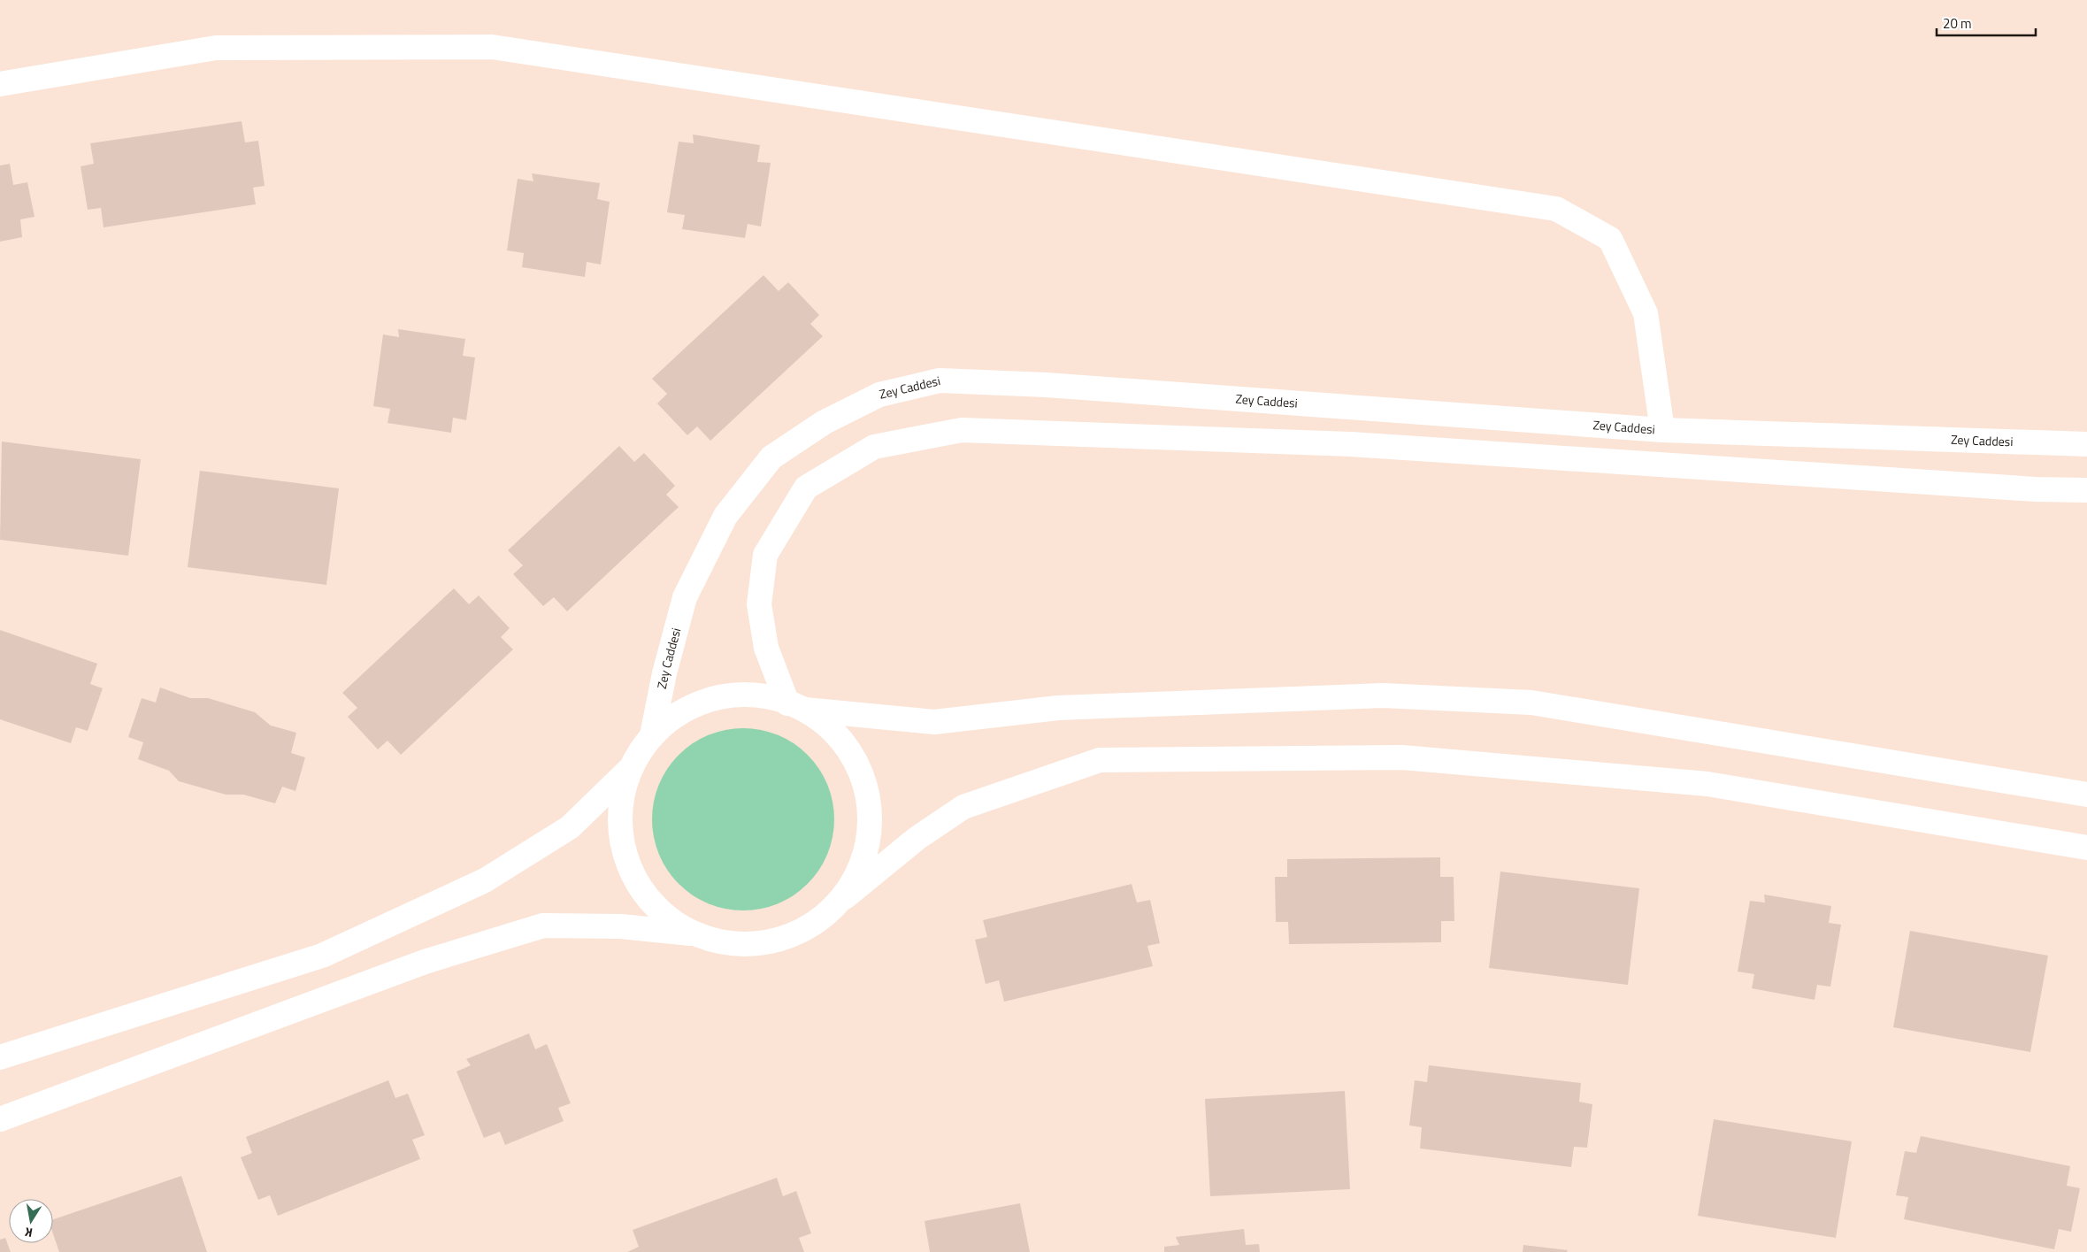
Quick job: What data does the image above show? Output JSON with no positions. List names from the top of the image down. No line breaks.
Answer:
{"streets":{"street":["Zey Caddesi"]},"scale_bar":"20 m","north":"bottom"}
